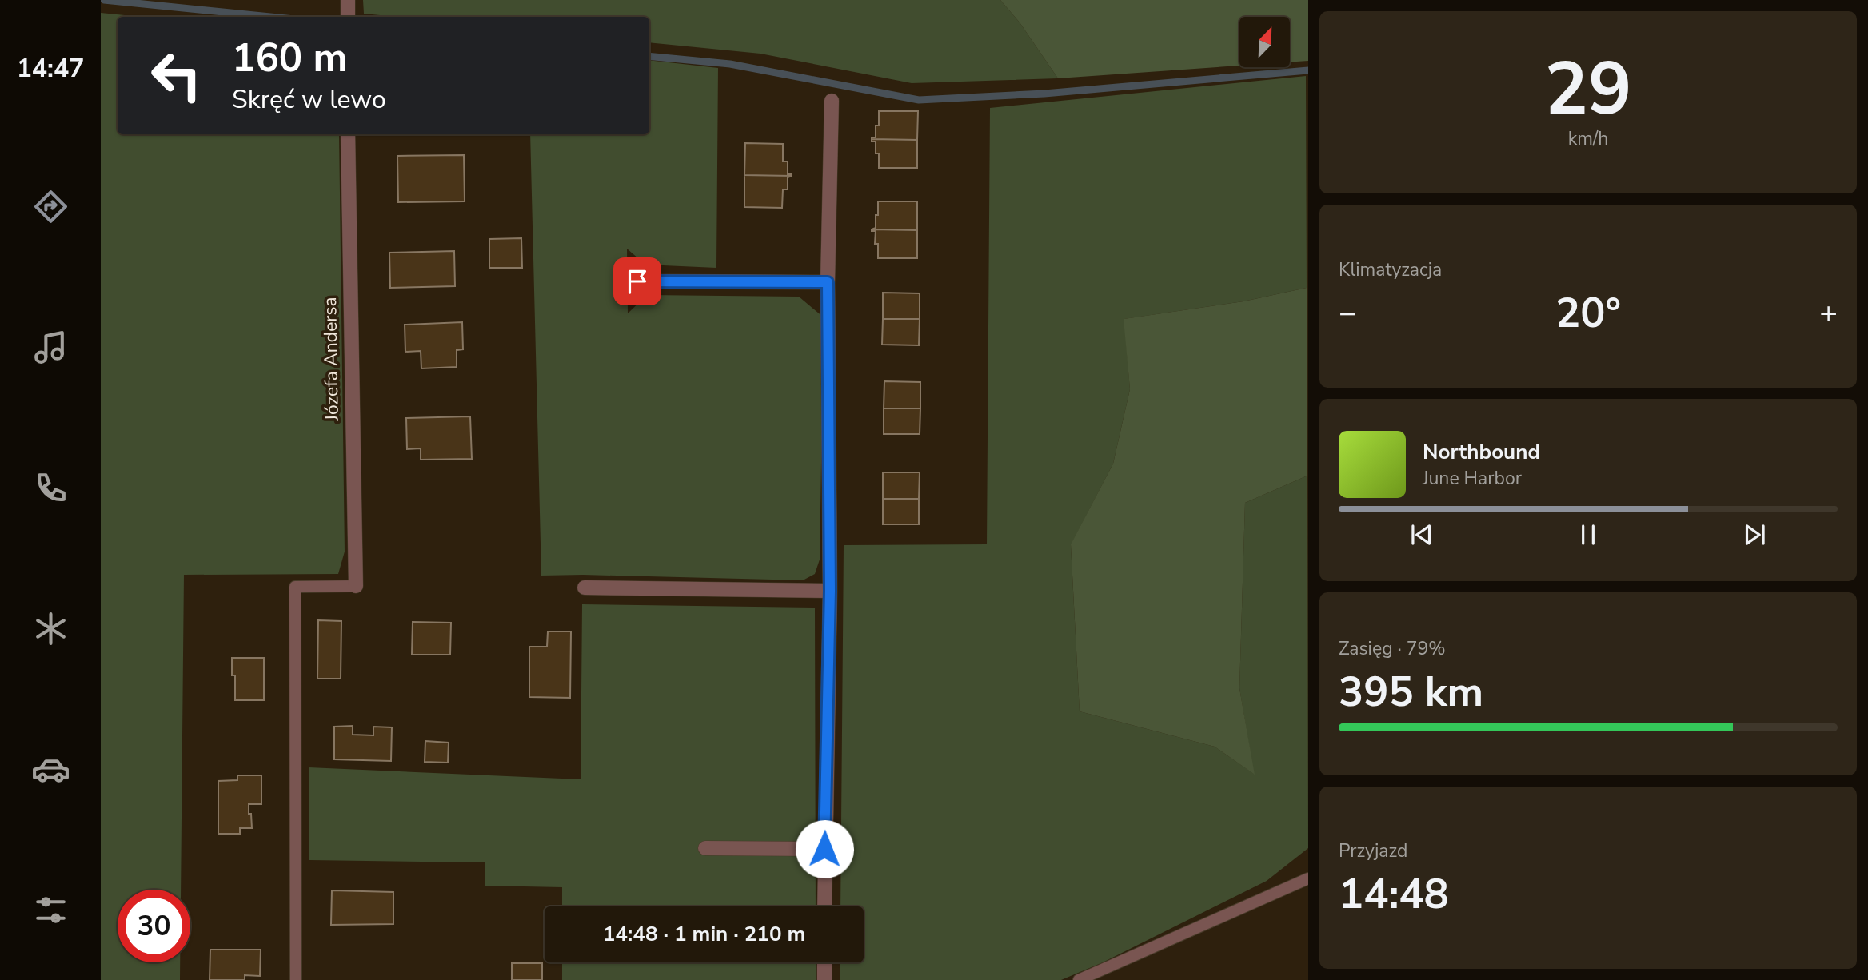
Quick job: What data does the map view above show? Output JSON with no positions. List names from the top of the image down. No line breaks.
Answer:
{"streets":{"street":["Józefa Andersa"]},"north":"top right","page":{"tabs":"14:47","tile":[["29","km/h"],"Klimatyzacja",["Zasięg · 79%","395 km"],["Przyjazd","14:48"]],"turn":["160 m","Skręć w lewo"],"heat":["−","20°","+"],"song":["Northbound","June Harbor"],"limit":"30","trip":"14:48 · 1 min · 210 m"}}
